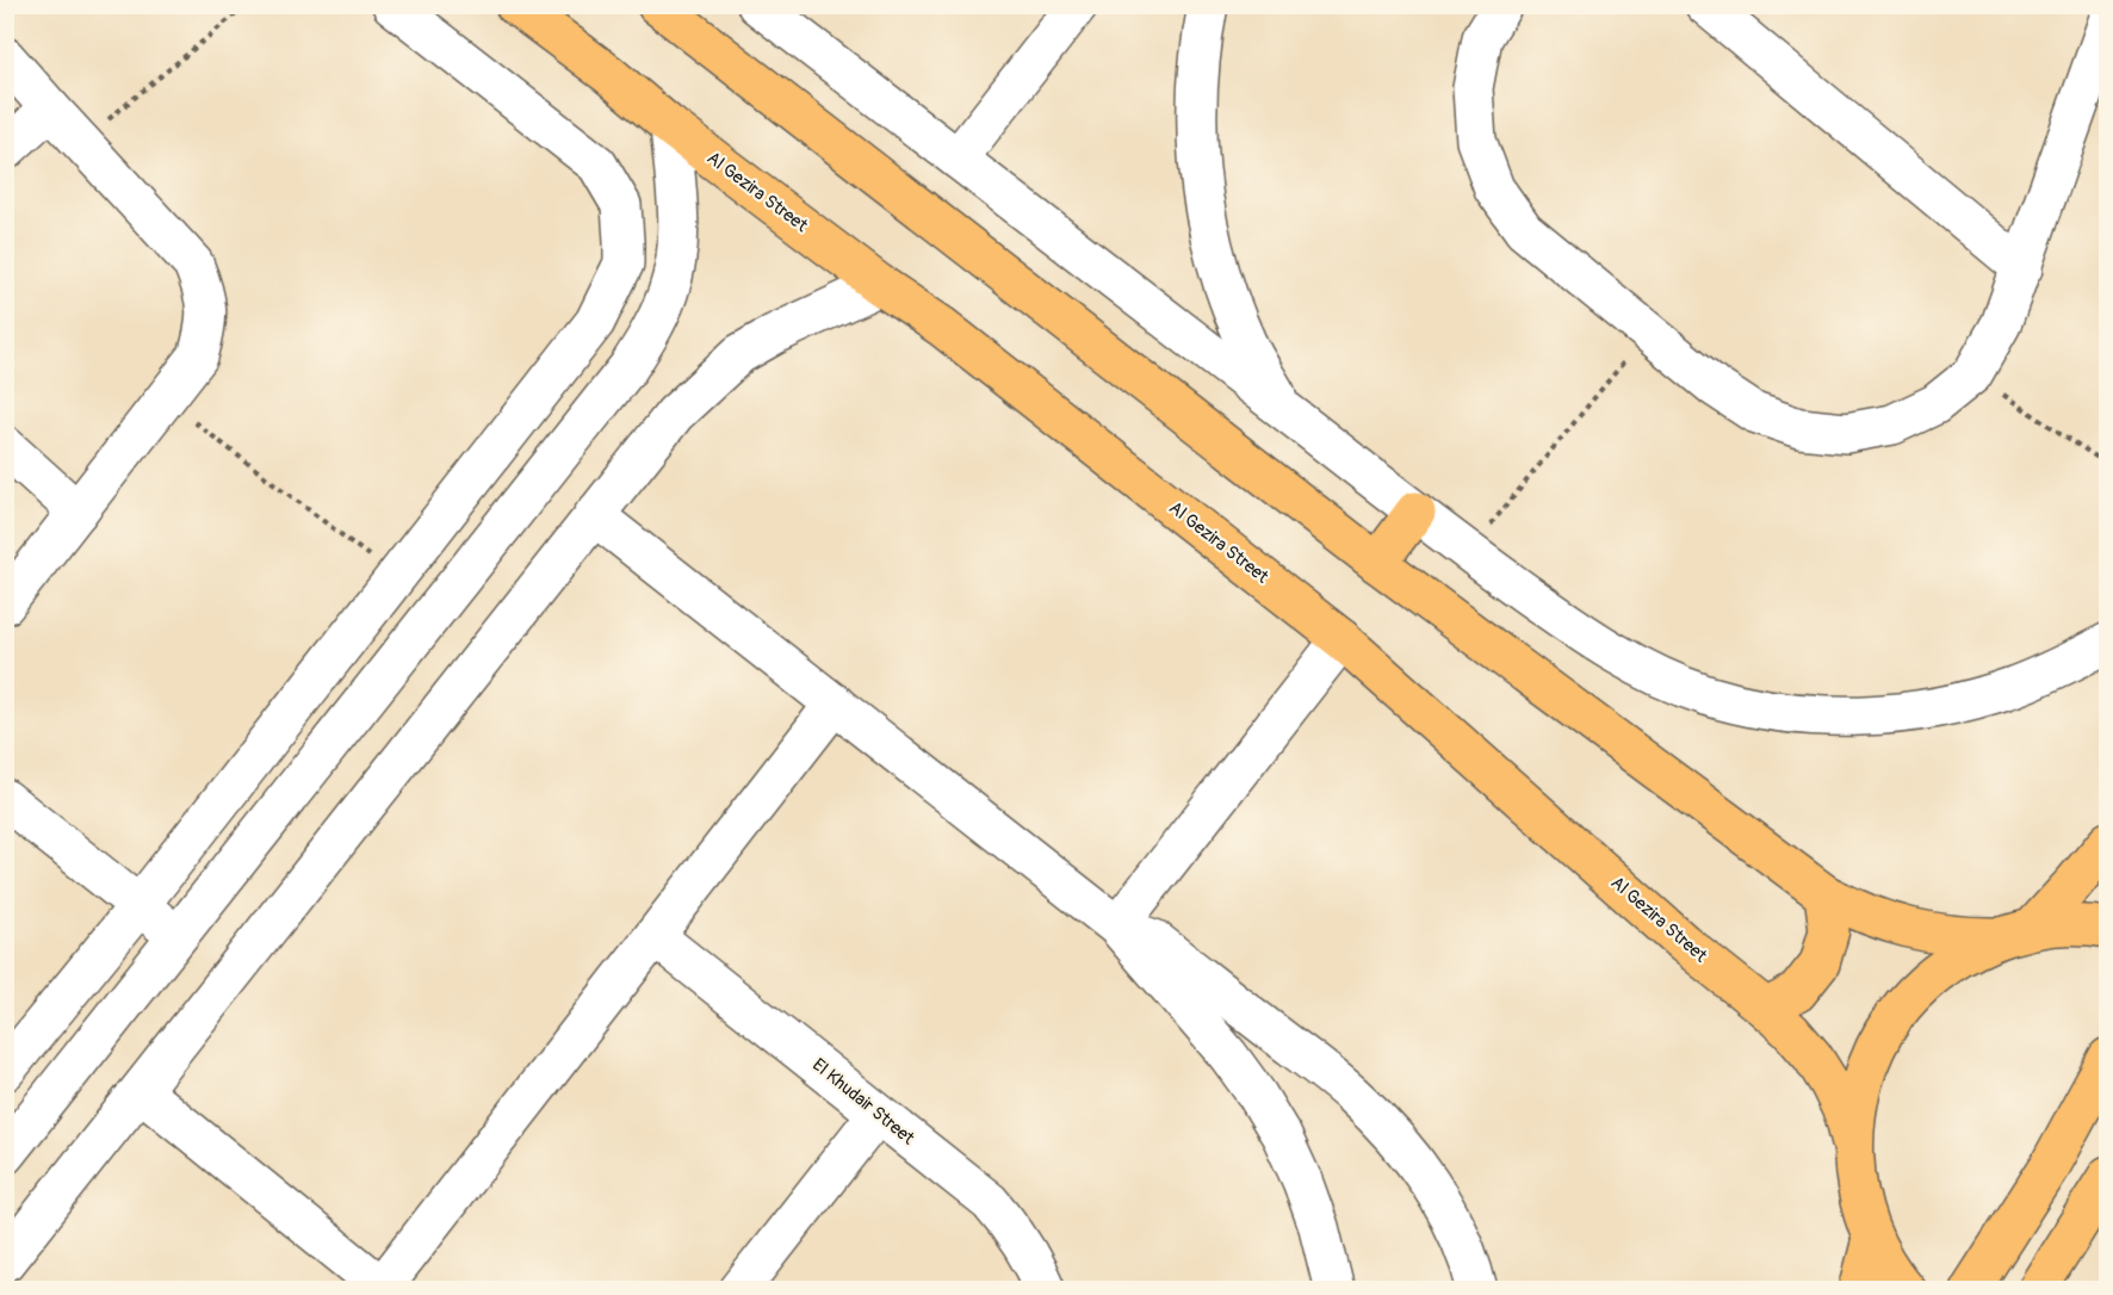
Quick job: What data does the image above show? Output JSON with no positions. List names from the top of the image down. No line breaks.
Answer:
{"streets":{"main road":["Al Gezira Street"],"street":["El Khudair Street"]}}
